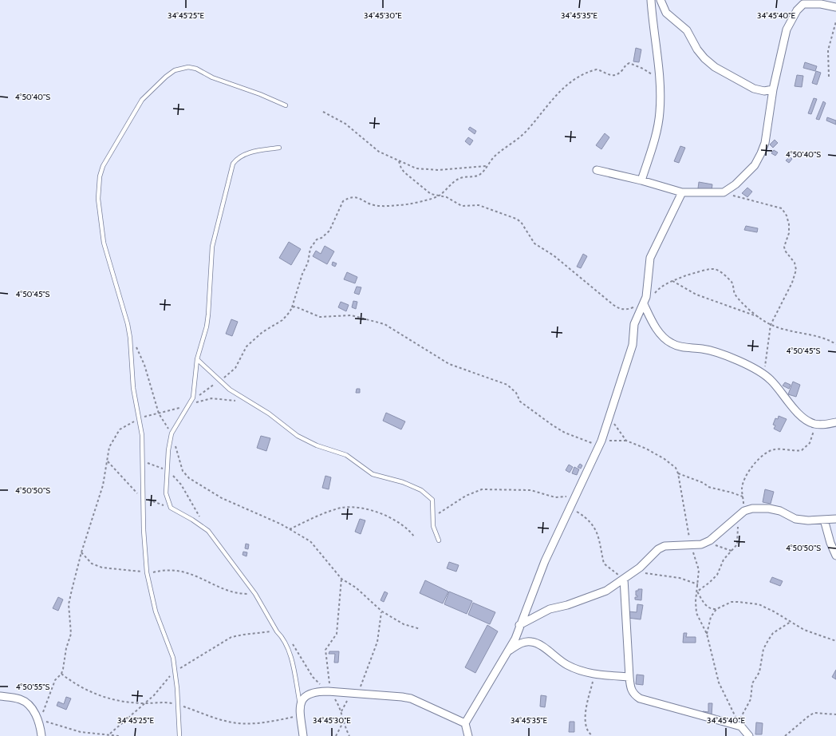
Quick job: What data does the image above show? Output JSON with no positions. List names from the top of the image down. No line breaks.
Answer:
{"coordinates":["34°45'25\"E","34°45'30\"E","34°45'35\"E","34°45'40\"E","4°50'40\"S","4°50'45\"S","4°50'50\"S","4°50'55\"S"]}
